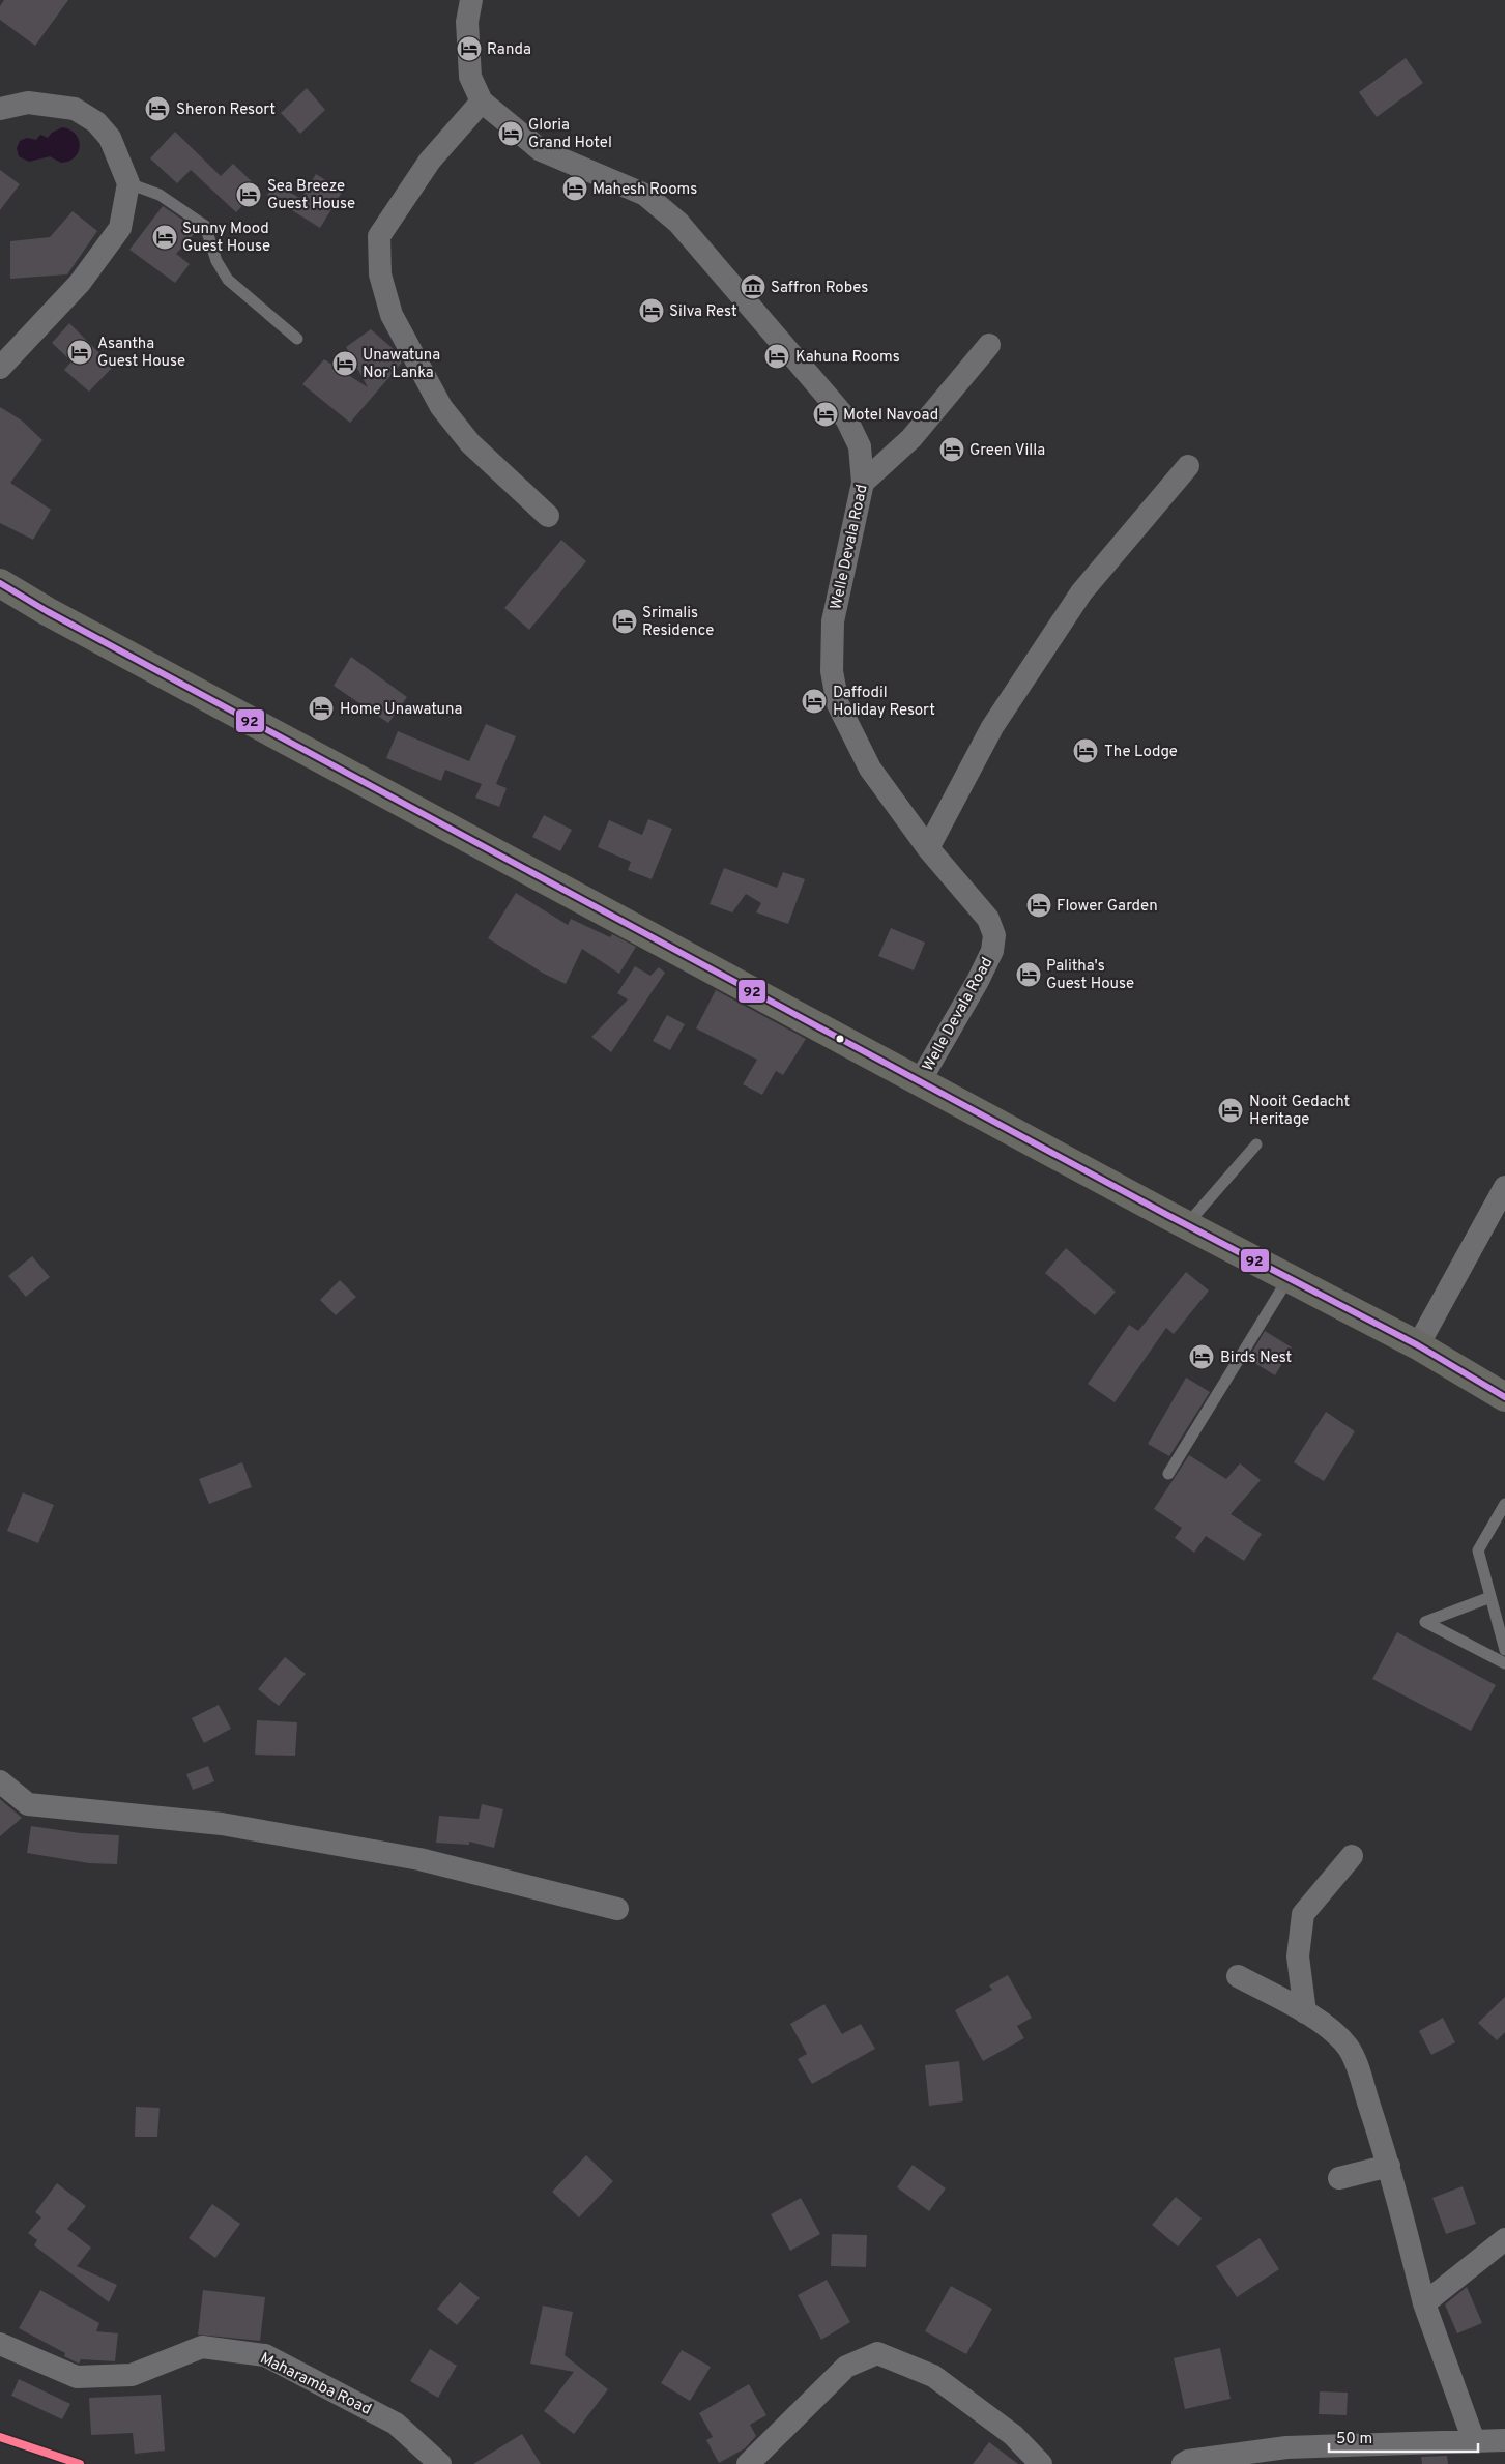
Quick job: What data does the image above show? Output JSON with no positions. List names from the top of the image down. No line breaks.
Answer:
{"streets":{"street":["Welle Devala Road","Maharamba Road"]},"places":{"hotel":["Randa","Sheron Resort","Gloria Grand Hotel","Mahesh Rooms","Sea Breeze Guest House","Sunny Mood Guest House","Silva Rest","Asantha Guest House","Kahuna Rooms","Unawatuna Nor Lanka","Motel Navoad","Green Villa","Srimalis Residence","Daffodil Holiday Resort","Home Unawatuna","The Lodge","Flower Garden","Palitha's Guest House","Nooit Gedacht Heritage","Birds Nest"],"museum":["Saffron Robes"]},"lines":["transit line 92"],"scale_bar":"50 m"}
